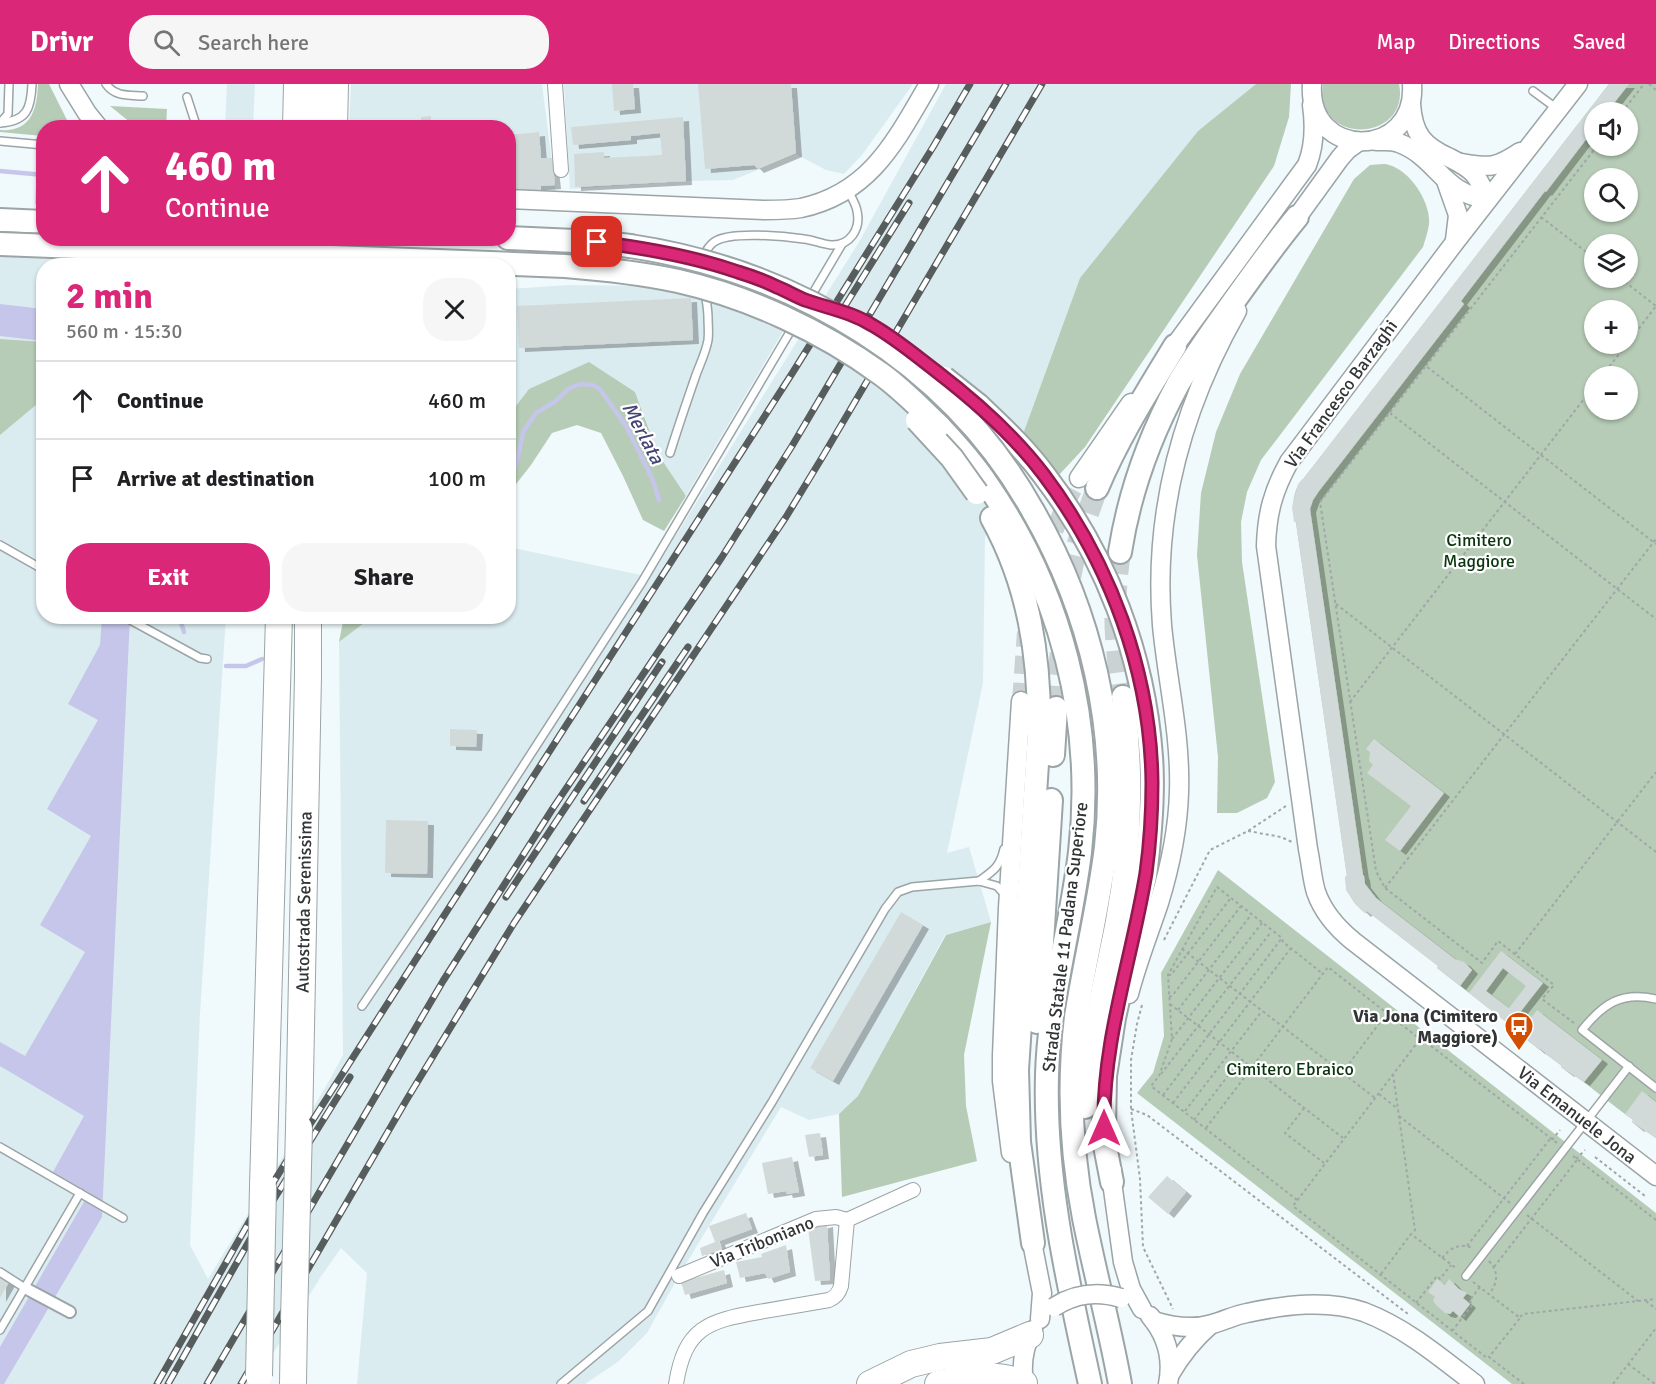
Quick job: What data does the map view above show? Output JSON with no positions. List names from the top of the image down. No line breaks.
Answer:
{"streets":{"highway":["Autostrada Serenissima","Strada Statale 11 Padana Superiore"],"street":["Via Francesco Barzaghi","Via Emanuele Jona","Via Triboniano"]},"crossings":[["Via Francesco Barzaghi","Via Emanuele Jona"]],"water":["Merlata"],"parks":["Cimitero Maggiore","Cimitero Ebraico"],"places":{"bus stop":["Via Jona (Cimitero Maggiore)"]},"page":{"header":"Drivr","search":"Search here","nav":["Map","Directions","Saved"],"map_buttons":["+","−"],"turn":["460 m","Continue"],"heading":["2 min","560 m · 15:30"],"list":[{"name":"Continue","value":"460 m"},{"name":"Arrive at destination","value":"100 m"}],"buttons":["Exit","Share"]}}
